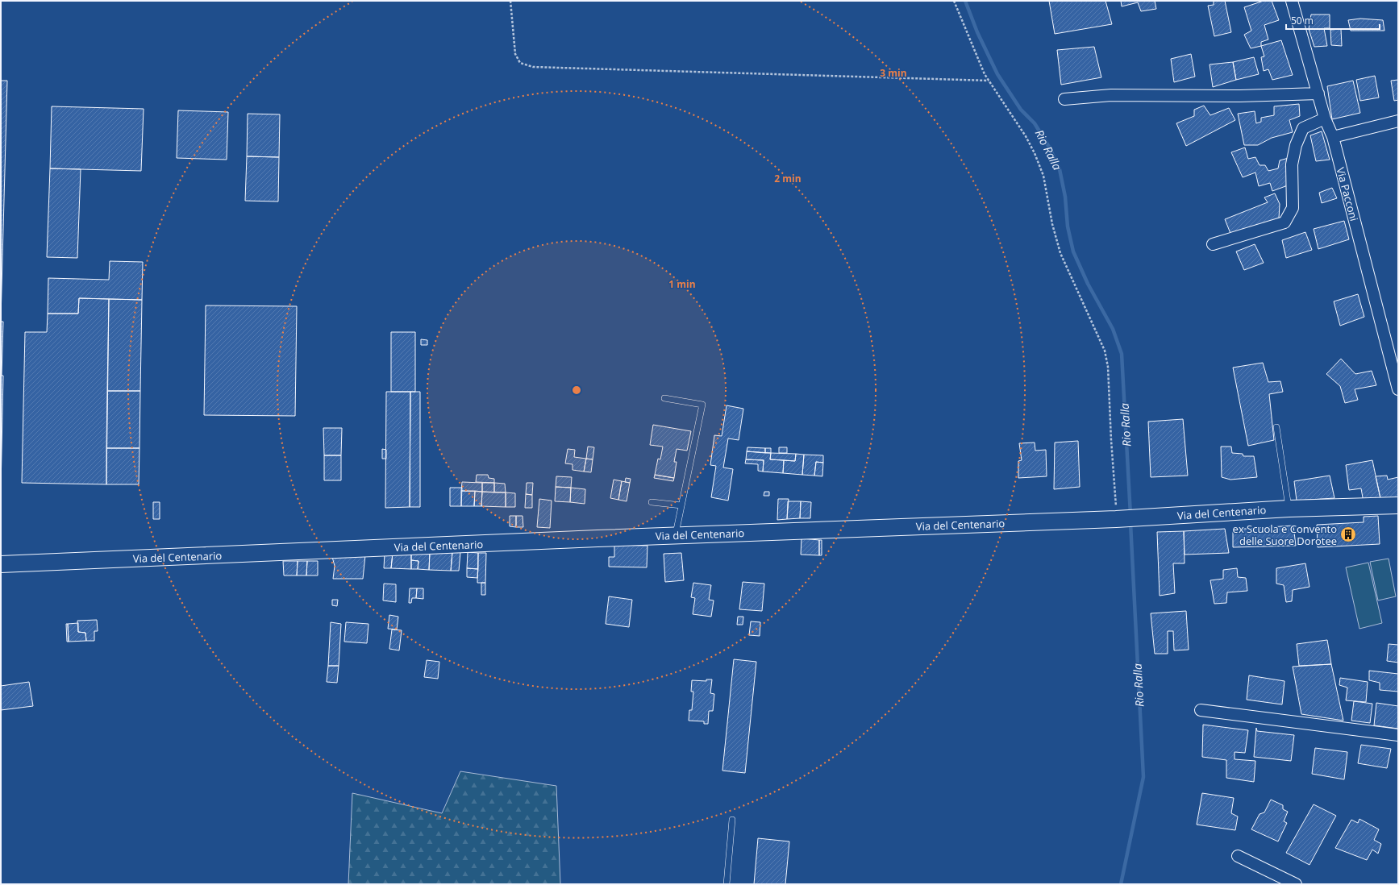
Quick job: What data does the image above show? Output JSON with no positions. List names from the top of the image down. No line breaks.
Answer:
{"streets":{"street":["Via Pacconi","Via del Centenario"]},"water":["Rio Ralla"],"places":{"building":["ex Scuola e Convento delle Suore Dorotee"]},"scale_bar":"50 m","rings":["3 min","2 min","1 min"]}
